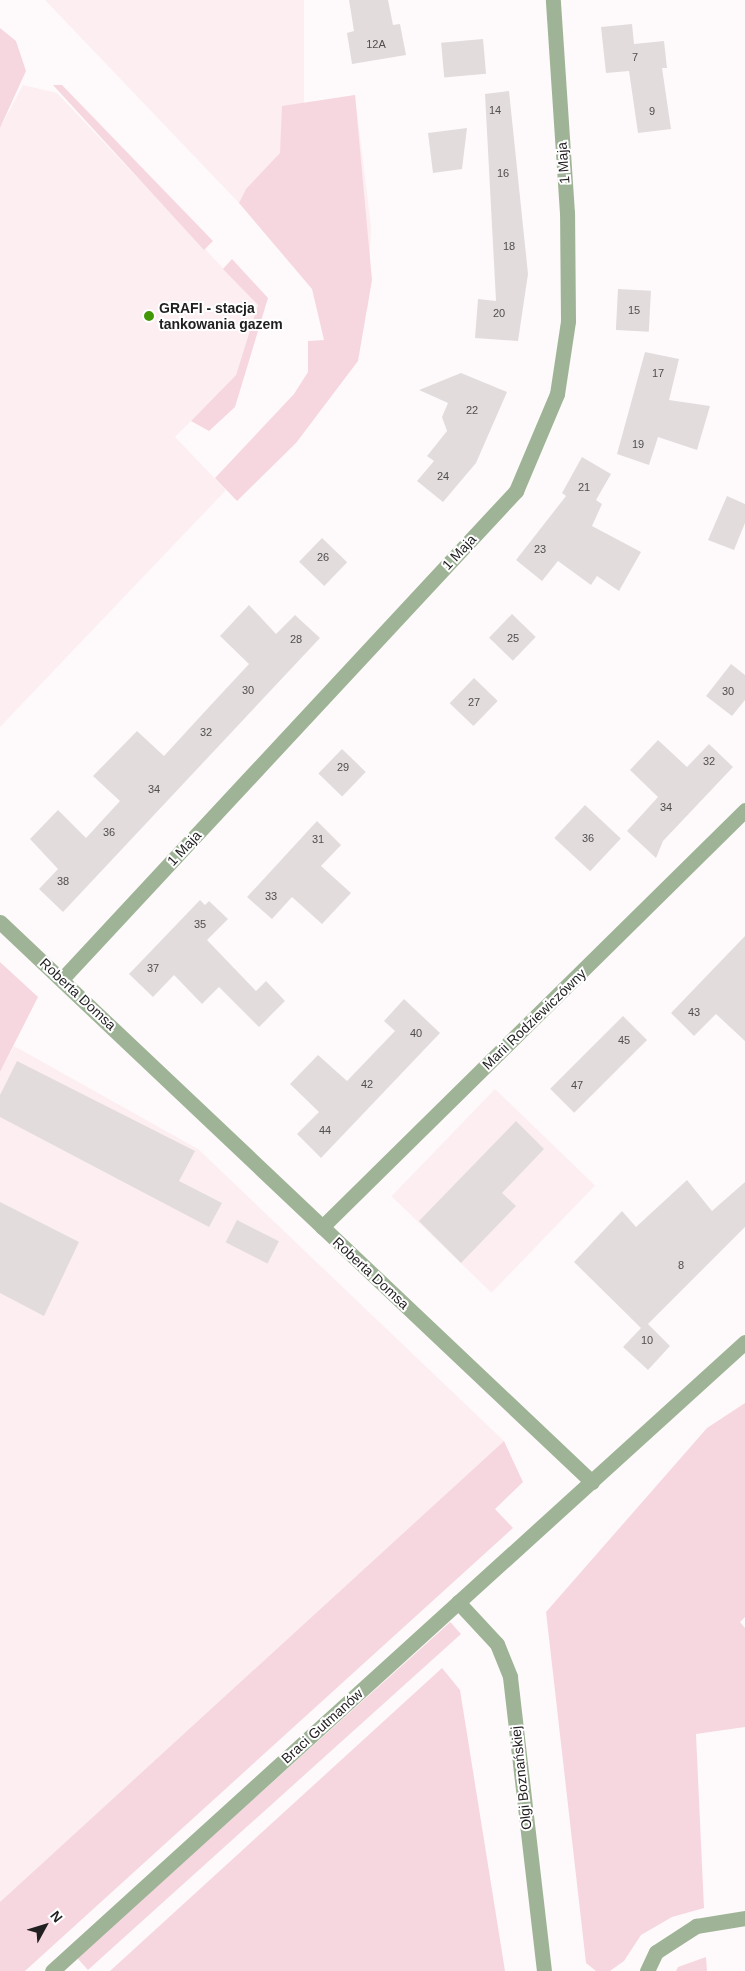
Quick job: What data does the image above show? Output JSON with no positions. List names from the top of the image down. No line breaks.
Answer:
{"streets":{"street":["1 Maja","Roberta Domsa","Marii Rodziewiczówny","Braci Gutmanów","Olgi Boznańskiej"]},"crossings":[["1 Maja","Roberta Domsa"],["Roberta Domsa","Marii Rodziewiczówny"],["Roberta Domsa","Braci Gutmanów"],["Braci Gutmanów","Olgi Boznańskiej"]],"places":["GRAFI - stacja tankowania gazem"],"house_numbers":["12A","7","14","9","16","18","15","20","17","22","19","24","21","23","26","25","28","30","30","27","32","32","29","34","34","36","36","31","38","33","35","37","43","40","45","42","47","44","8","10"],"north":"top right"}
